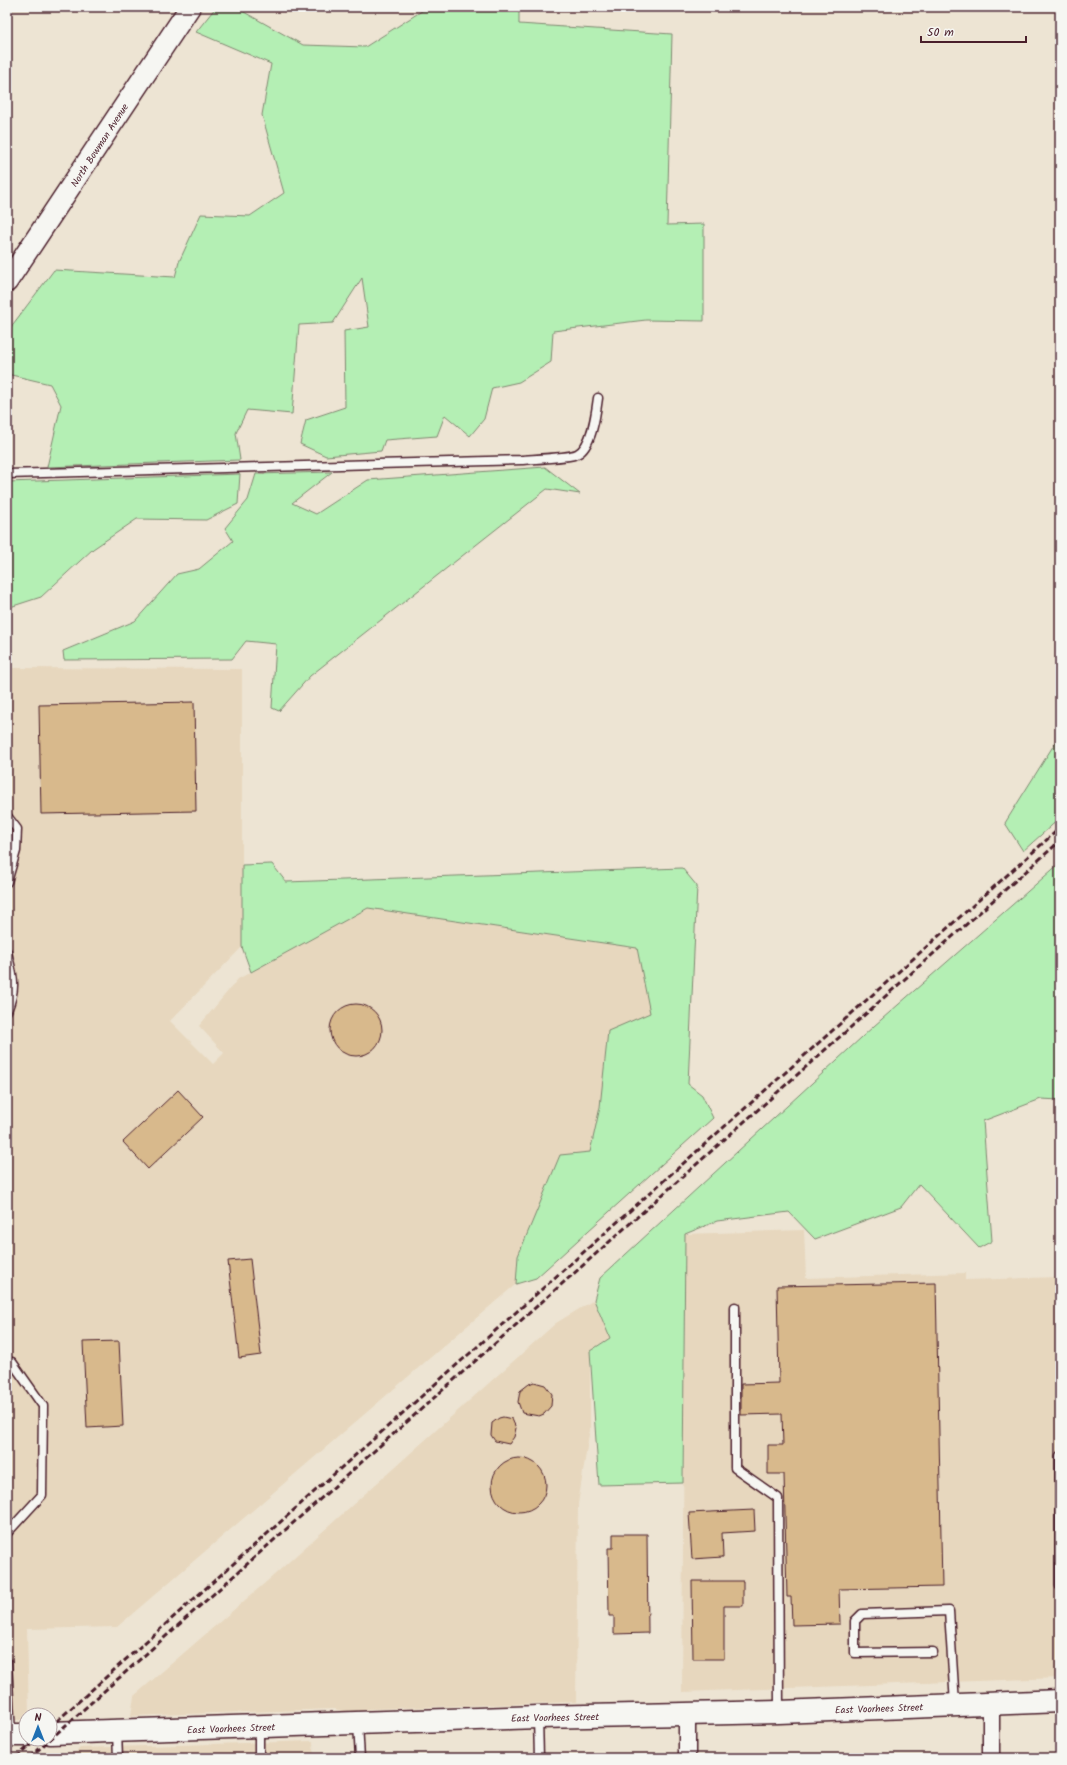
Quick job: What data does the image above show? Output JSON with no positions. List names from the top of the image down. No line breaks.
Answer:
{"streets":{"main road":["East Voorhees Street"],"street":["North Bowman Avenue"]},"scale_bar":"50 m","north":"top"}
